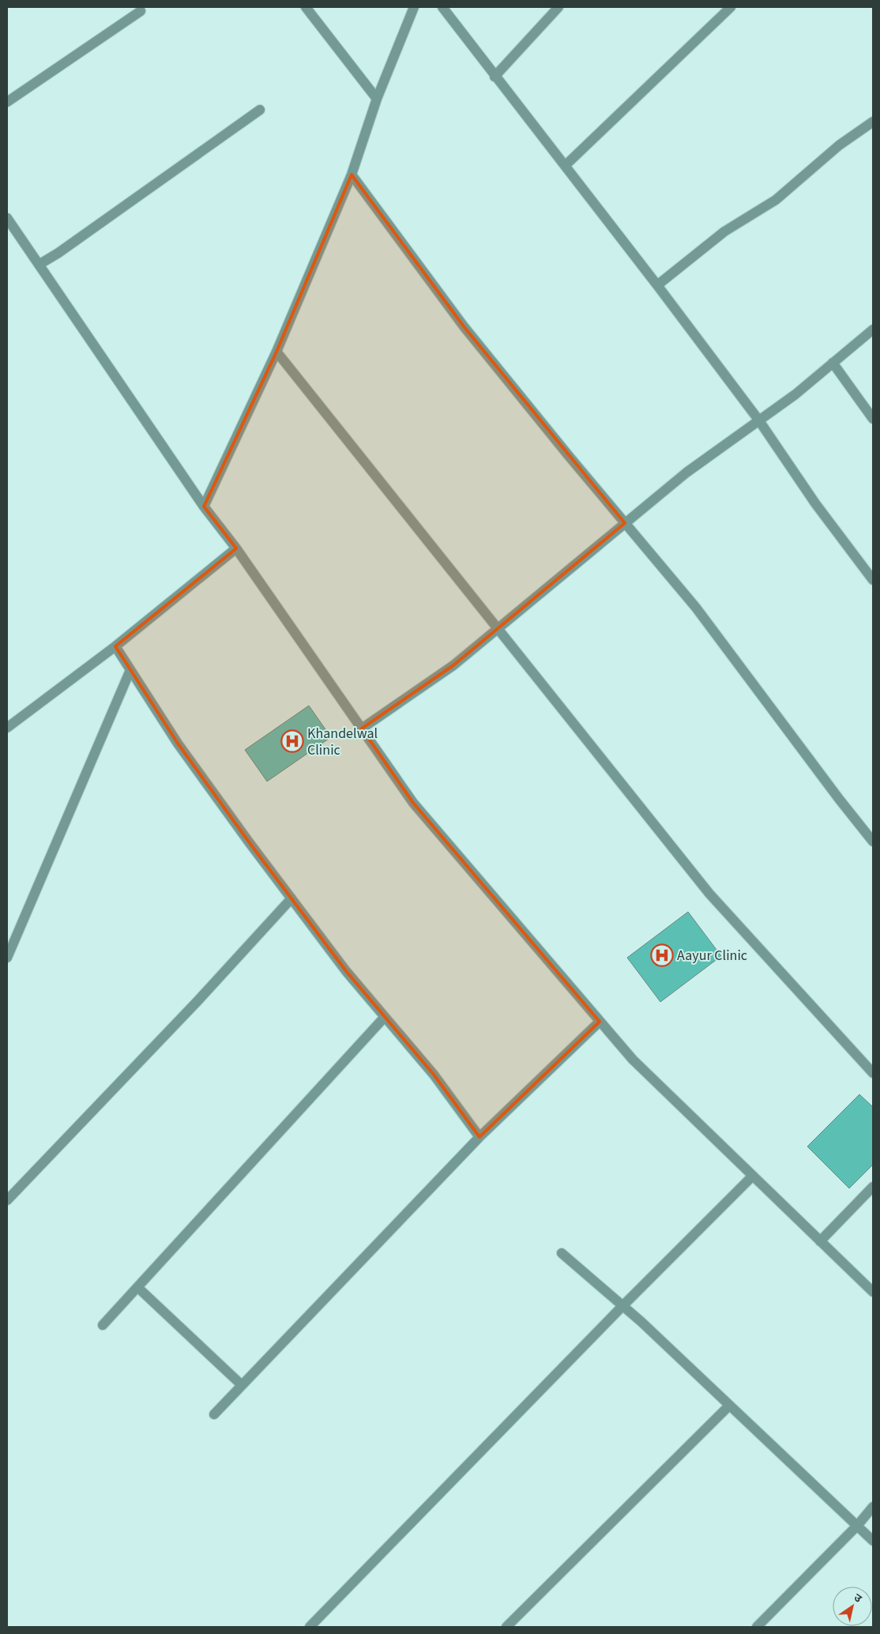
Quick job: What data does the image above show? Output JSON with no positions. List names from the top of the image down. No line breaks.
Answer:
{"places":{"hospital":["Khandelwal Clinic","Aayur Clinic"]},"north":"top right"}
